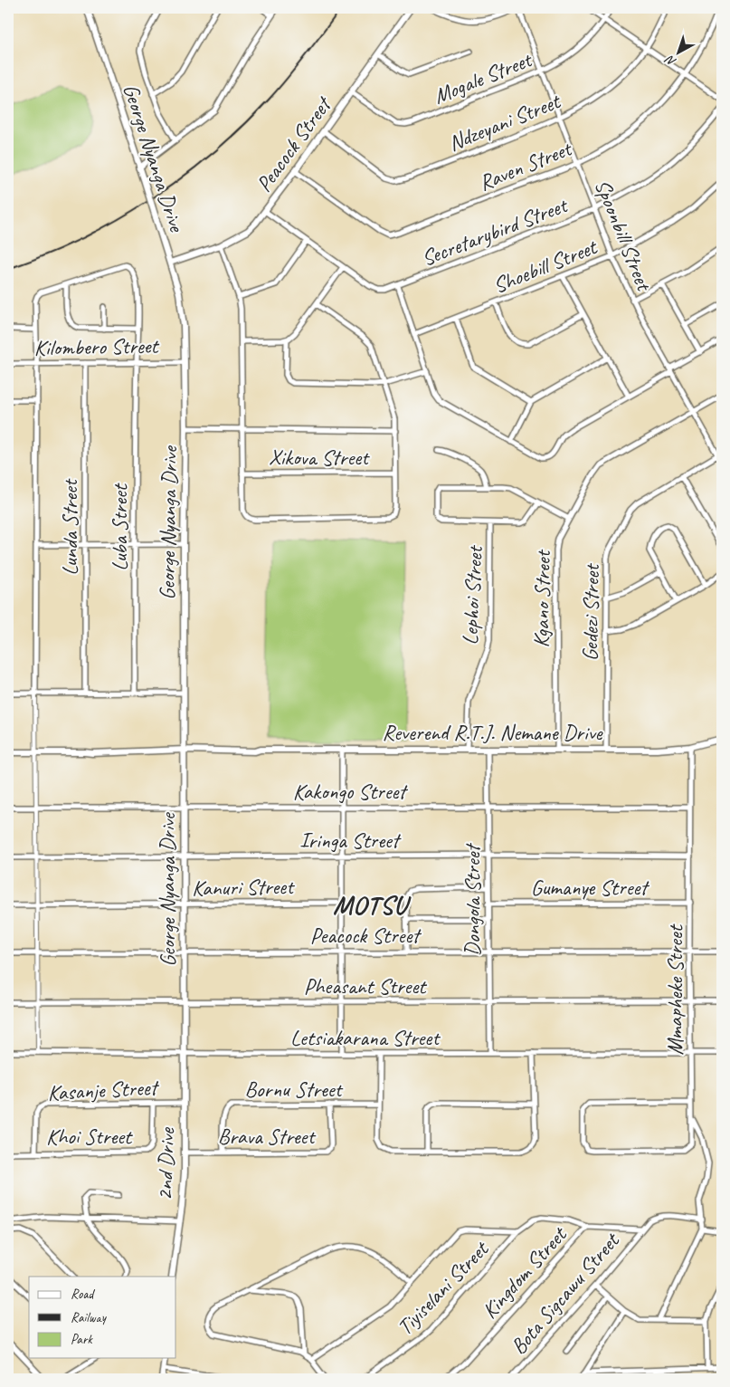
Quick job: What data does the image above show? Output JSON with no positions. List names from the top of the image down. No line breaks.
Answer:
{"streets":{"street":["Mogale Street","Ndzeyani Street","Peacock Street","George Nyanga Drive","Raven Street","Secretarybird Street","Spoonbill Street","Shoebill Street","Kilombero Street","Xikova Street","Lunda Street","Luba Street","Lephoi Street","Kgano Street","Gedezi Street","Reverend R.T.J. Nemane Drive","Kakongo Street","Iringa Street","Kanuri Street","Gumanye Street","Dongola Street","Pheasant Street","Mmapheke Street","Letsiakarana Street","Bornu Street","Kasanje Street","Khoi Street","Brava Street","2nd Drive","Kingdom Street","Tiyiselani Street","Bota Sigcawu Street"]},"crossings":[["Mogale Street","Peacock Street"],["Mogale Street","Spoonbill Street"],["Ndzeyani Street","Peacock Street"],["Ndzeyani Street","Spoonbill Street"],["Peacock Street","George Nyanga Drive"],["Peacock Street","Raven Street"],["Peacock Street","Secretarybird Street"],["Peacock Street","Dongola Street"],["Peacock Street","Mmapheke Street"],["George Nyanga Drive","Kilombero Street"],["George Nyanga Drive","Reverend R.T.J. Nemane Drive"],["George Nyanga Drive","Kakongo Street"],["George Nyanga Drive","Iringa Street"],["George Nyanga Drive","Kanuri Street"],["George Nyanga Drive","Pheasant Street"],["George Nyanga Drive","Letsiakarana Street"],["George Nyanga Drive","2nd Drive"],["Raven Street","Spoonbill Street"],["Secretarybird Street","Spoonbill Street"],["Spoonbill Street","Shoebill Street"],["Spoonbill Street","Kgano Street"],["Spoonbill Street","Gedezi Street"],["Kilombero Street","Lunda Street"],["Kilombero Street","Luba Street"],["Lephoi Street","Reverend R.T.J. Nemane Drive"],["Kgano Street","Reverend R.T.J. Nemane Drive"],["Gedezi Street","Reverend R.T.J. Nemane Drive"],["Reverend R.T.J. Nemane Drive","Dongola Street"],["Reverend R.T.J. Nemane Drive","Mmapheke Street"],["Kakongo Street","Dongola Street"],["Kakongo Street","Mmapheke Street"],["Iringa Street","Dongola Street"],["Iringa Street","Mmapheke Street"],["Gumanye Street","Dongola Street"],["Gumanye Street","Mmapheke Street"],["Dongola Street","Pheasant Street"],["Dongola Street","Letsiakarana Street"],["Pheasant Street","Mmapheke Street"],["Mmapheke Street","Letsiakarana Street"],["Mmapheke Street","Bota Sigcawu Street"],["Letsiakarana Street","2nd Drive"],["Bornu Street","Brava Street"],["Kasanje Street","Khoi Street"],["Kasanje Street","2nd Drive"],["Brava Street","2nd Drive"],["Kingdom Street","Tiyiselani Street"],["Kingdom Street","Bota Sigcawu Street"]],"districts":["MOTSU"],"legend":["Road","Railway","Park"],"north":"bottom left"}
